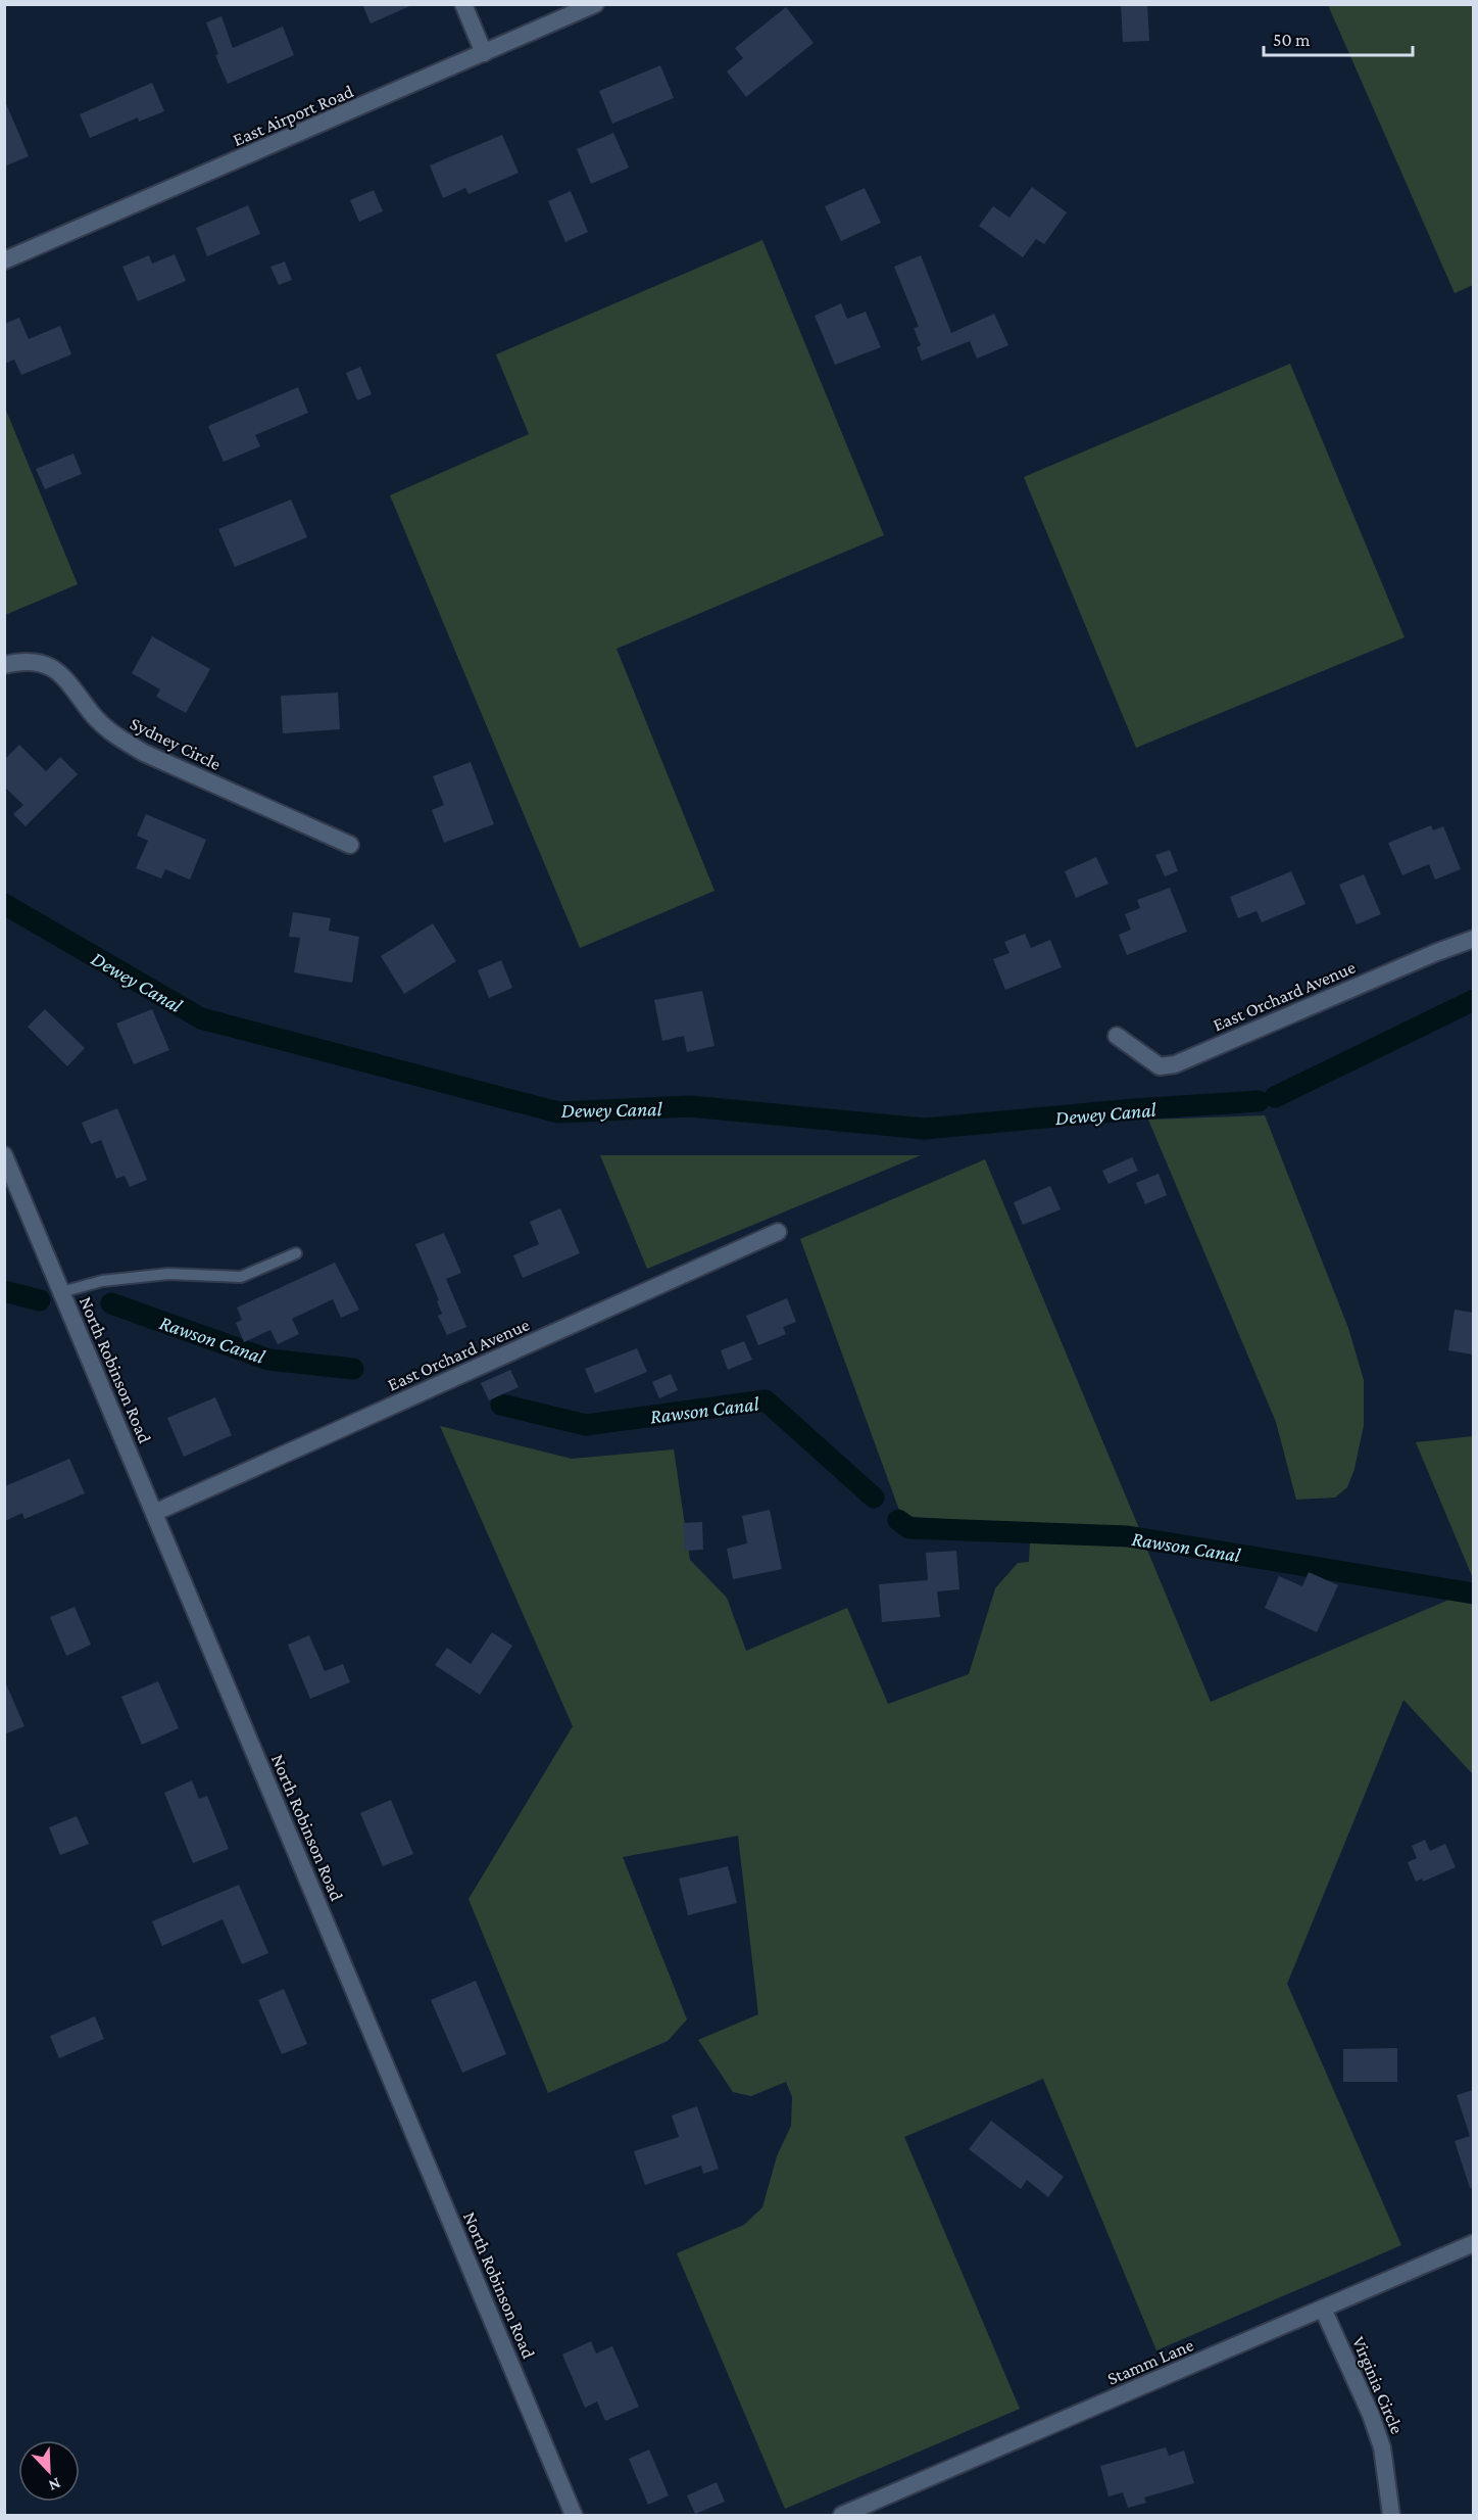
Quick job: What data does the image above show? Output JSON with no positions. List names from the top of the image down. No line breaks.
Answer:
{"streets":{"street":["East Airport Road","Sydney Circle","East Orchard Avenue","North Robinson Road","Stamm Lane","Virginia Circle"]},"crossings":[["East Orchard Avenue","North Robinson Road"],["Stamm Lane","Virginia Circle"]],"water":["Dewey Canal","Rawson Canal"],"scale_bar":"50 m","north":"bottom right"}
